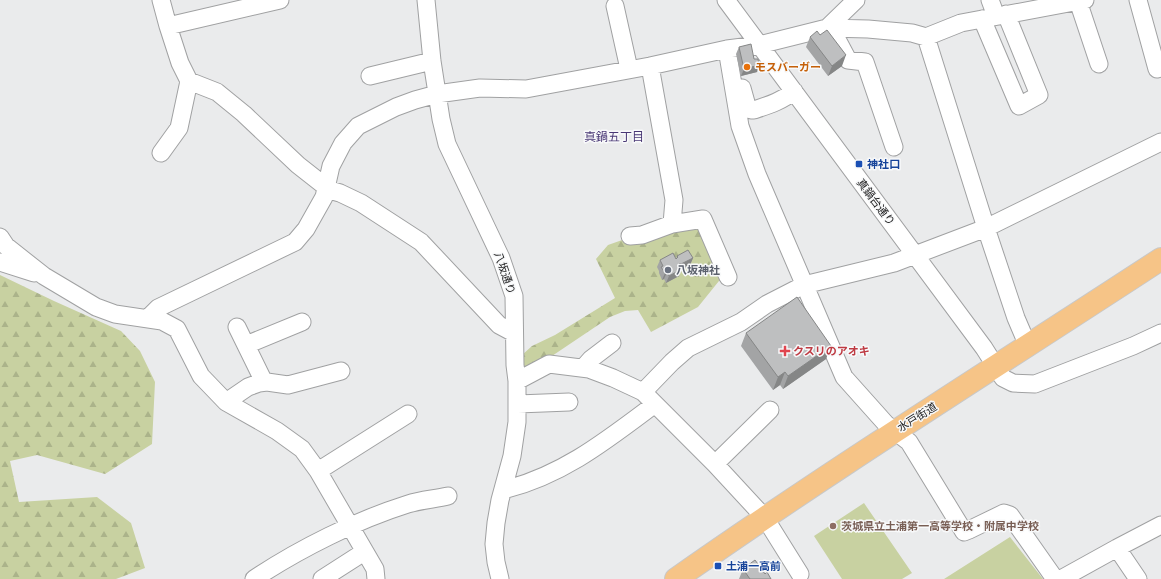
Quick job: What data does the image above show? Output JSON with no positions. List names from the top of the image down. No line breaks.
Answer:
{"streets":{"highway":["水戸街道"],"street":["真鍋台通り","八坂通り"]},"crossings":[["真鍋台通り","水戸街道"]],"districts":["真鍋五丁目"],"places":{"other":["モスバーガー","八坂神社","茨城県立土浦第一高等学校・附属中学校"],"transit":["神社口","土浦一高前"],"health":["クスリのアオキ"]}}
